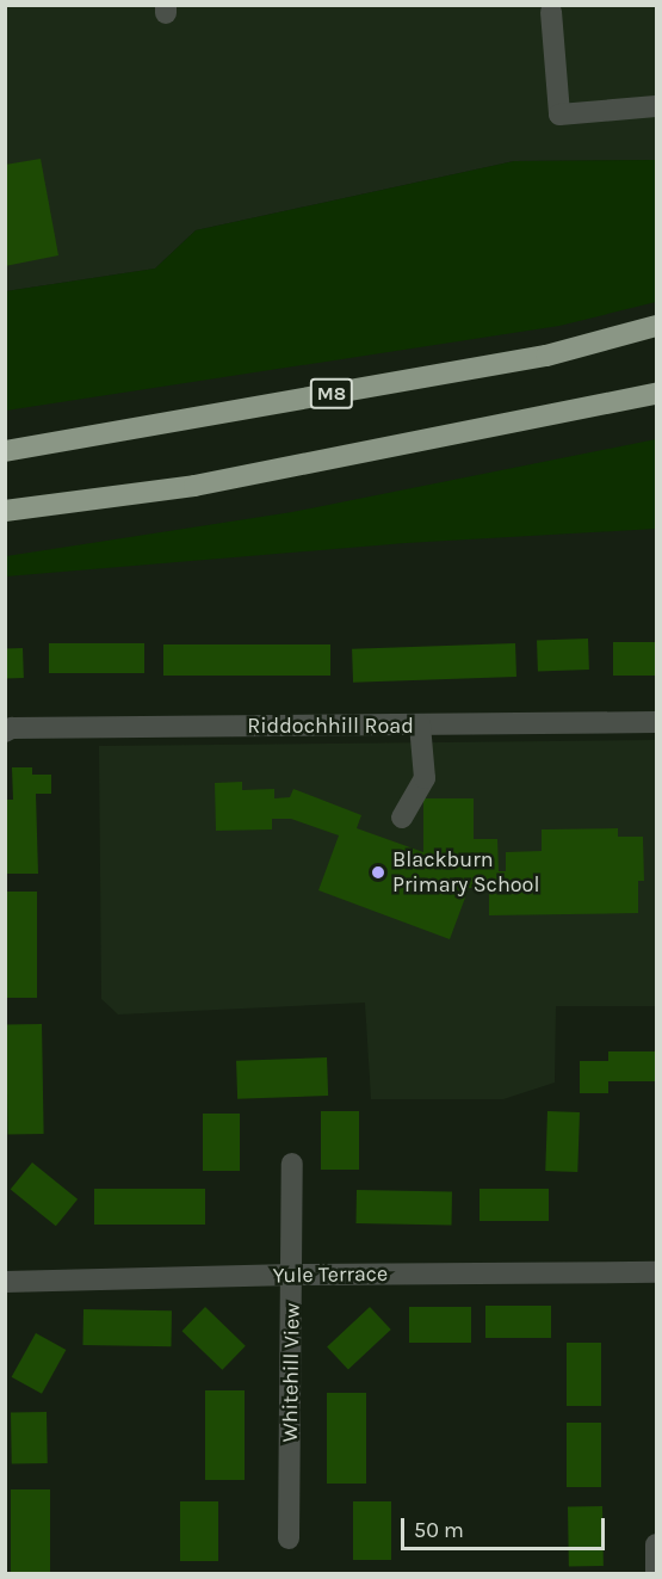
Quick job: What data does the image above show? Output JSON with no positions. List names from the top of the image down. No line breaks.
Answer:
{"streets":{"highway":["M8"],"street":["Riddochhill Road","Yule Terrace","Whitehill View"]},"crossings":[["Yule Terrace","Whitehill View"]],"places":["Blackburn Primary School"],"scale_bar":"50 m"}
